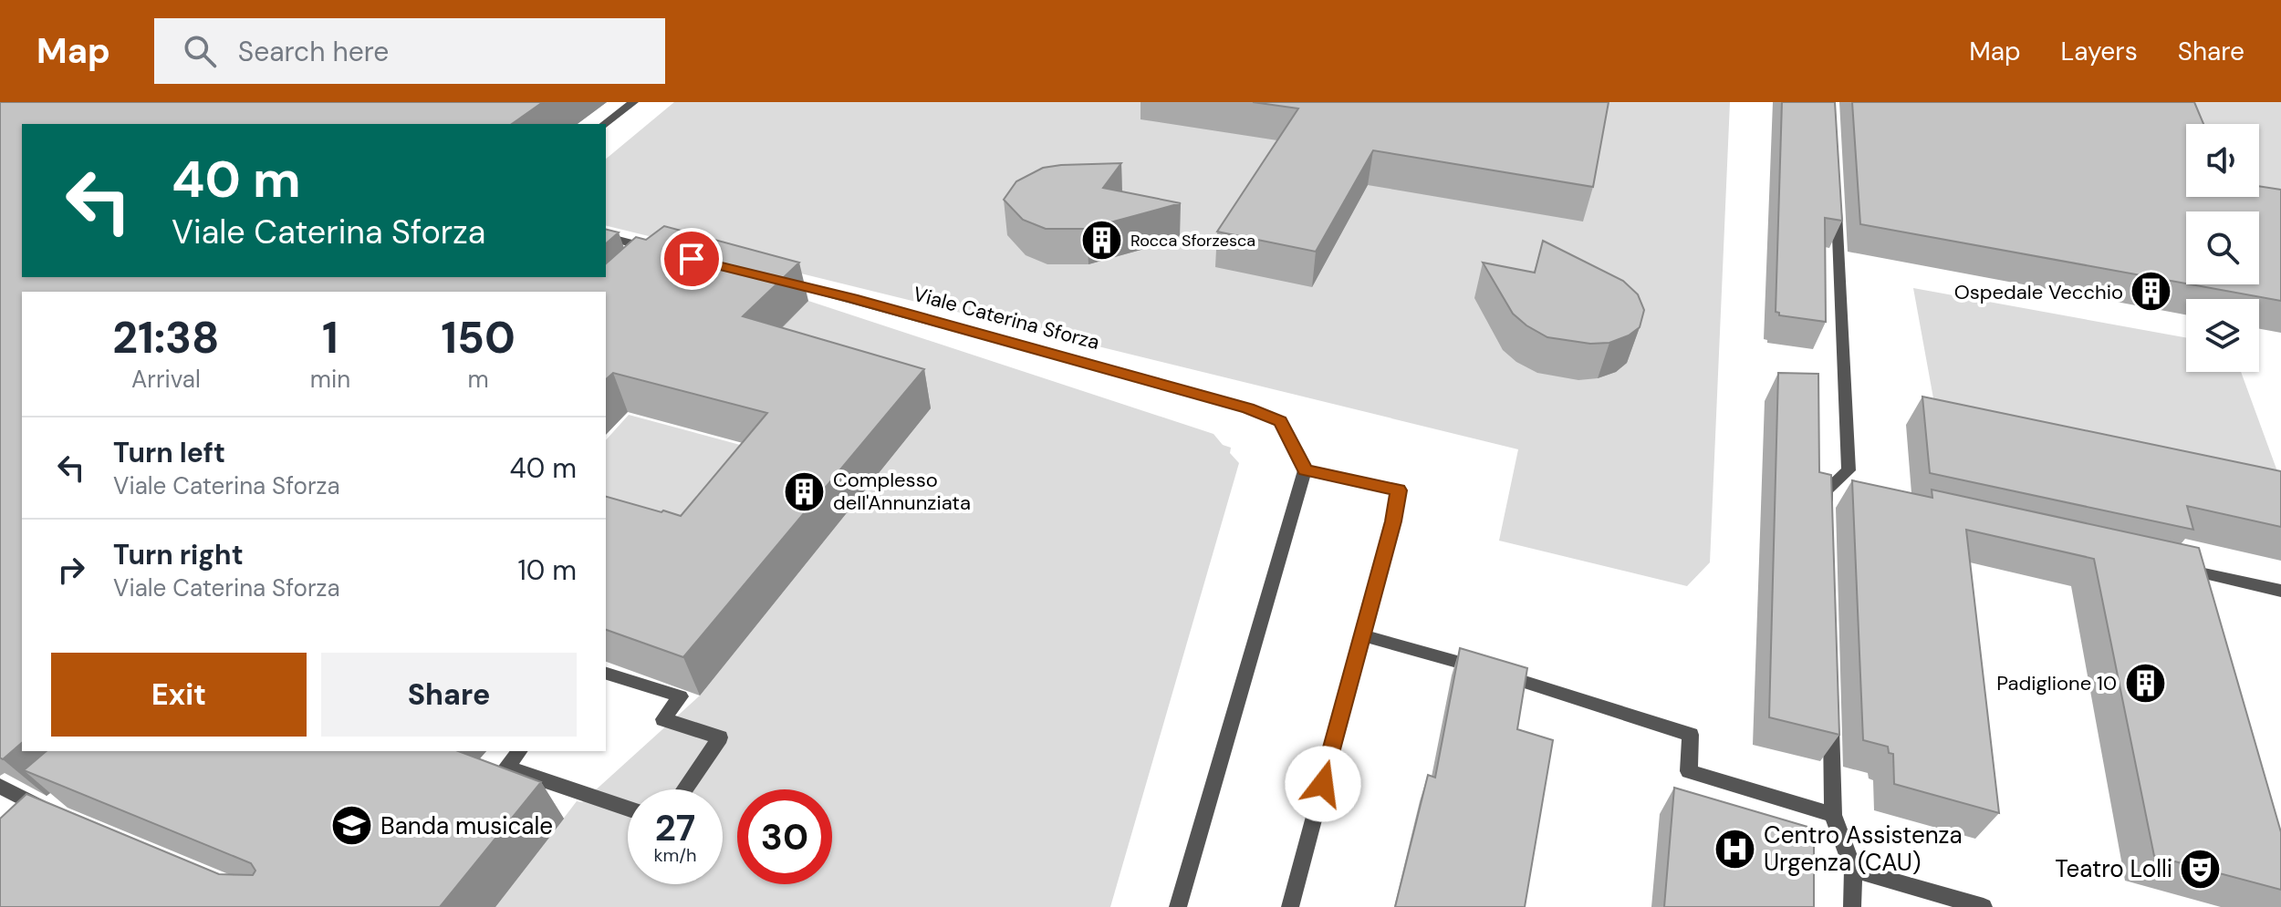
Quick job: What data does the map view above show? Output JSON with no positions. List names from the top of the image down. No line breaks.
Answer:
{"streets":{"street":["Viale Caterina Sforza"]},"places":{"building":["Rocca Sforzesca","Ospedale Vecchio","Complesso dell'Annunziata","Padiglione 10"],"school or university":["Banda musicale"],"hospital":["Centro Assistenza Urgenza (CAU)"],"theatre":["Teatro Lolli"]},"page":{"header":"Map","search":"Search here","nav":["Map","Layers","Share"],"turn":["40 m","Viale Caterina Sforza"],"eta":["21:38","Arrival","1","min","150","m"],"list":[{"name":"Turn left","note":"Viale Caterina Sforza","value":"40 m"},{"name":"Turn right","note":"Viale Caterina Sforza","value":"10 m"}],"buttons":["Exit","Share"],"speed":"27 km/h","limit":"30"}}
